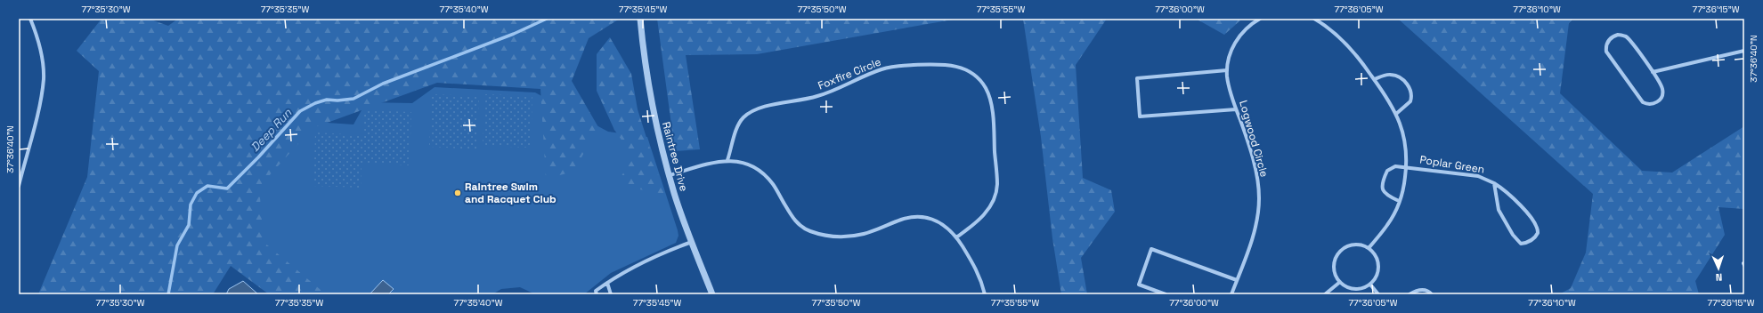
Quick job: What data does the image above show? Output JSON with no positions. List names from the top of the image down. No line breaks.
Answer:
{"streets":{"street":["Foxfire Circle","Logwood Circle","Raintree Drive","Poplar Green"]},"water":["Deep Run"],"places":["Raintree Swim and Racquet Club"],"north":"bottom","coordinates":["77°35'30\"W","77°35'35\"W","77°35'40\"W","77°35'45\"W","77°35'50\"W","77°35'55\"W","77°36'00\"W","77°36'05\"W","77°36'10\"W","77°36'15\"W","37°36'40\"N"]}
